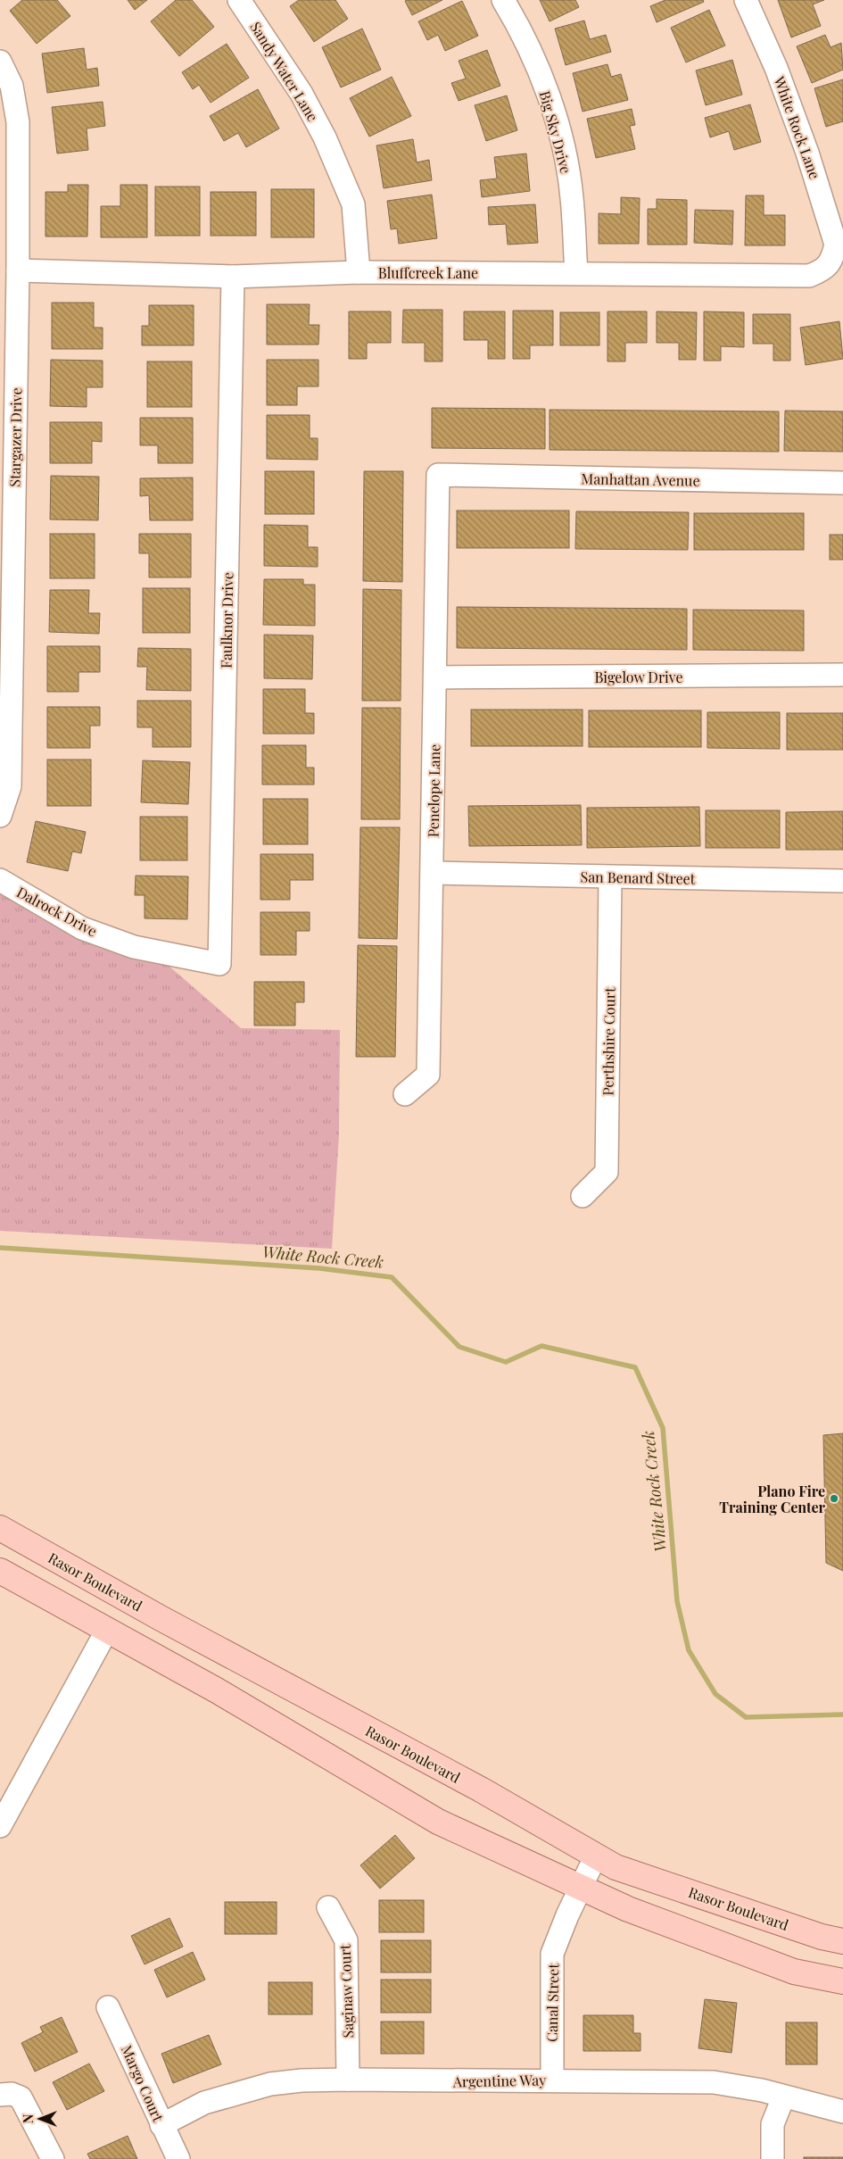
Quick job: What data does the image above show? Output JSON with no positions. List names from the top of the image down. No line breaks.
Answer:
{"streets":{"main road":["Rasor Boulevard"],"street":["Sandy Water Lane","White Rock Lane","Big Sky Drive","Bluffcreek Lane","Stargazer Drive","Manhattan Avenue","Faulknor Drive","Bigelow Drive","Penelope Lane","San Benard Street","Dalrock Drive","Perthshire Court","Saginaw Court","Canal Street","Argentine Way","Margo Court"]},"crossings":[["Sandy Water Lane","Bluffcreek Lane"],["White Rock Lane","Bluffcreek Lane"],["Big Sky Drive","Bluffcreek Lane"],["Bluffcreek Lane","Stargazer Drive"],["Bluffcreek Lane","Faulknor Drive"],["Manhattan Avenue","Penelope Lane"],["Faulknor Drive","Dalrock Drive"],["Bigelow Drive","Penelope Lane"],["Penelope Lane","San Benard Street"],["San Benard Street","Perthshire Court"],["Rasor Boulevard","Canal Street"],["Saginaw Court","Argentine Way"],["Canal Street","Argentine Way"],["Argentine Way","Margo Court"]],"water":["White Rock Creek"],"places":["Plano Fire Training Center"],"north":"left"}
